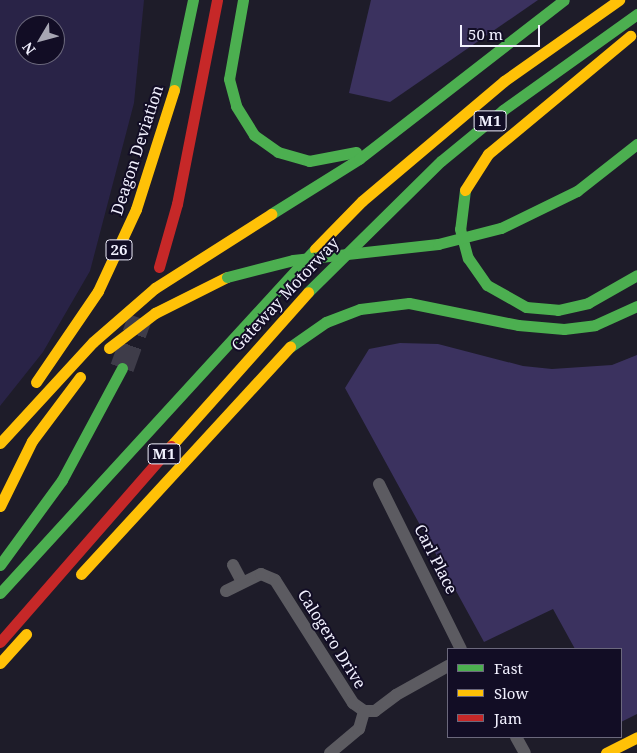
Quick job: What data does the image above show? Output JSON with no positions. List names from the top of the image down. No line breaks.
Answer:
{"streets":{"main road":["M1","Deagon Deviation","26","Gateway Motorway"],"street":["Carl Place","Calogero Drive"]},"legend":["Fast","Slow","Jam"],"scale_bar":"50 m","north":"bottom left"}
